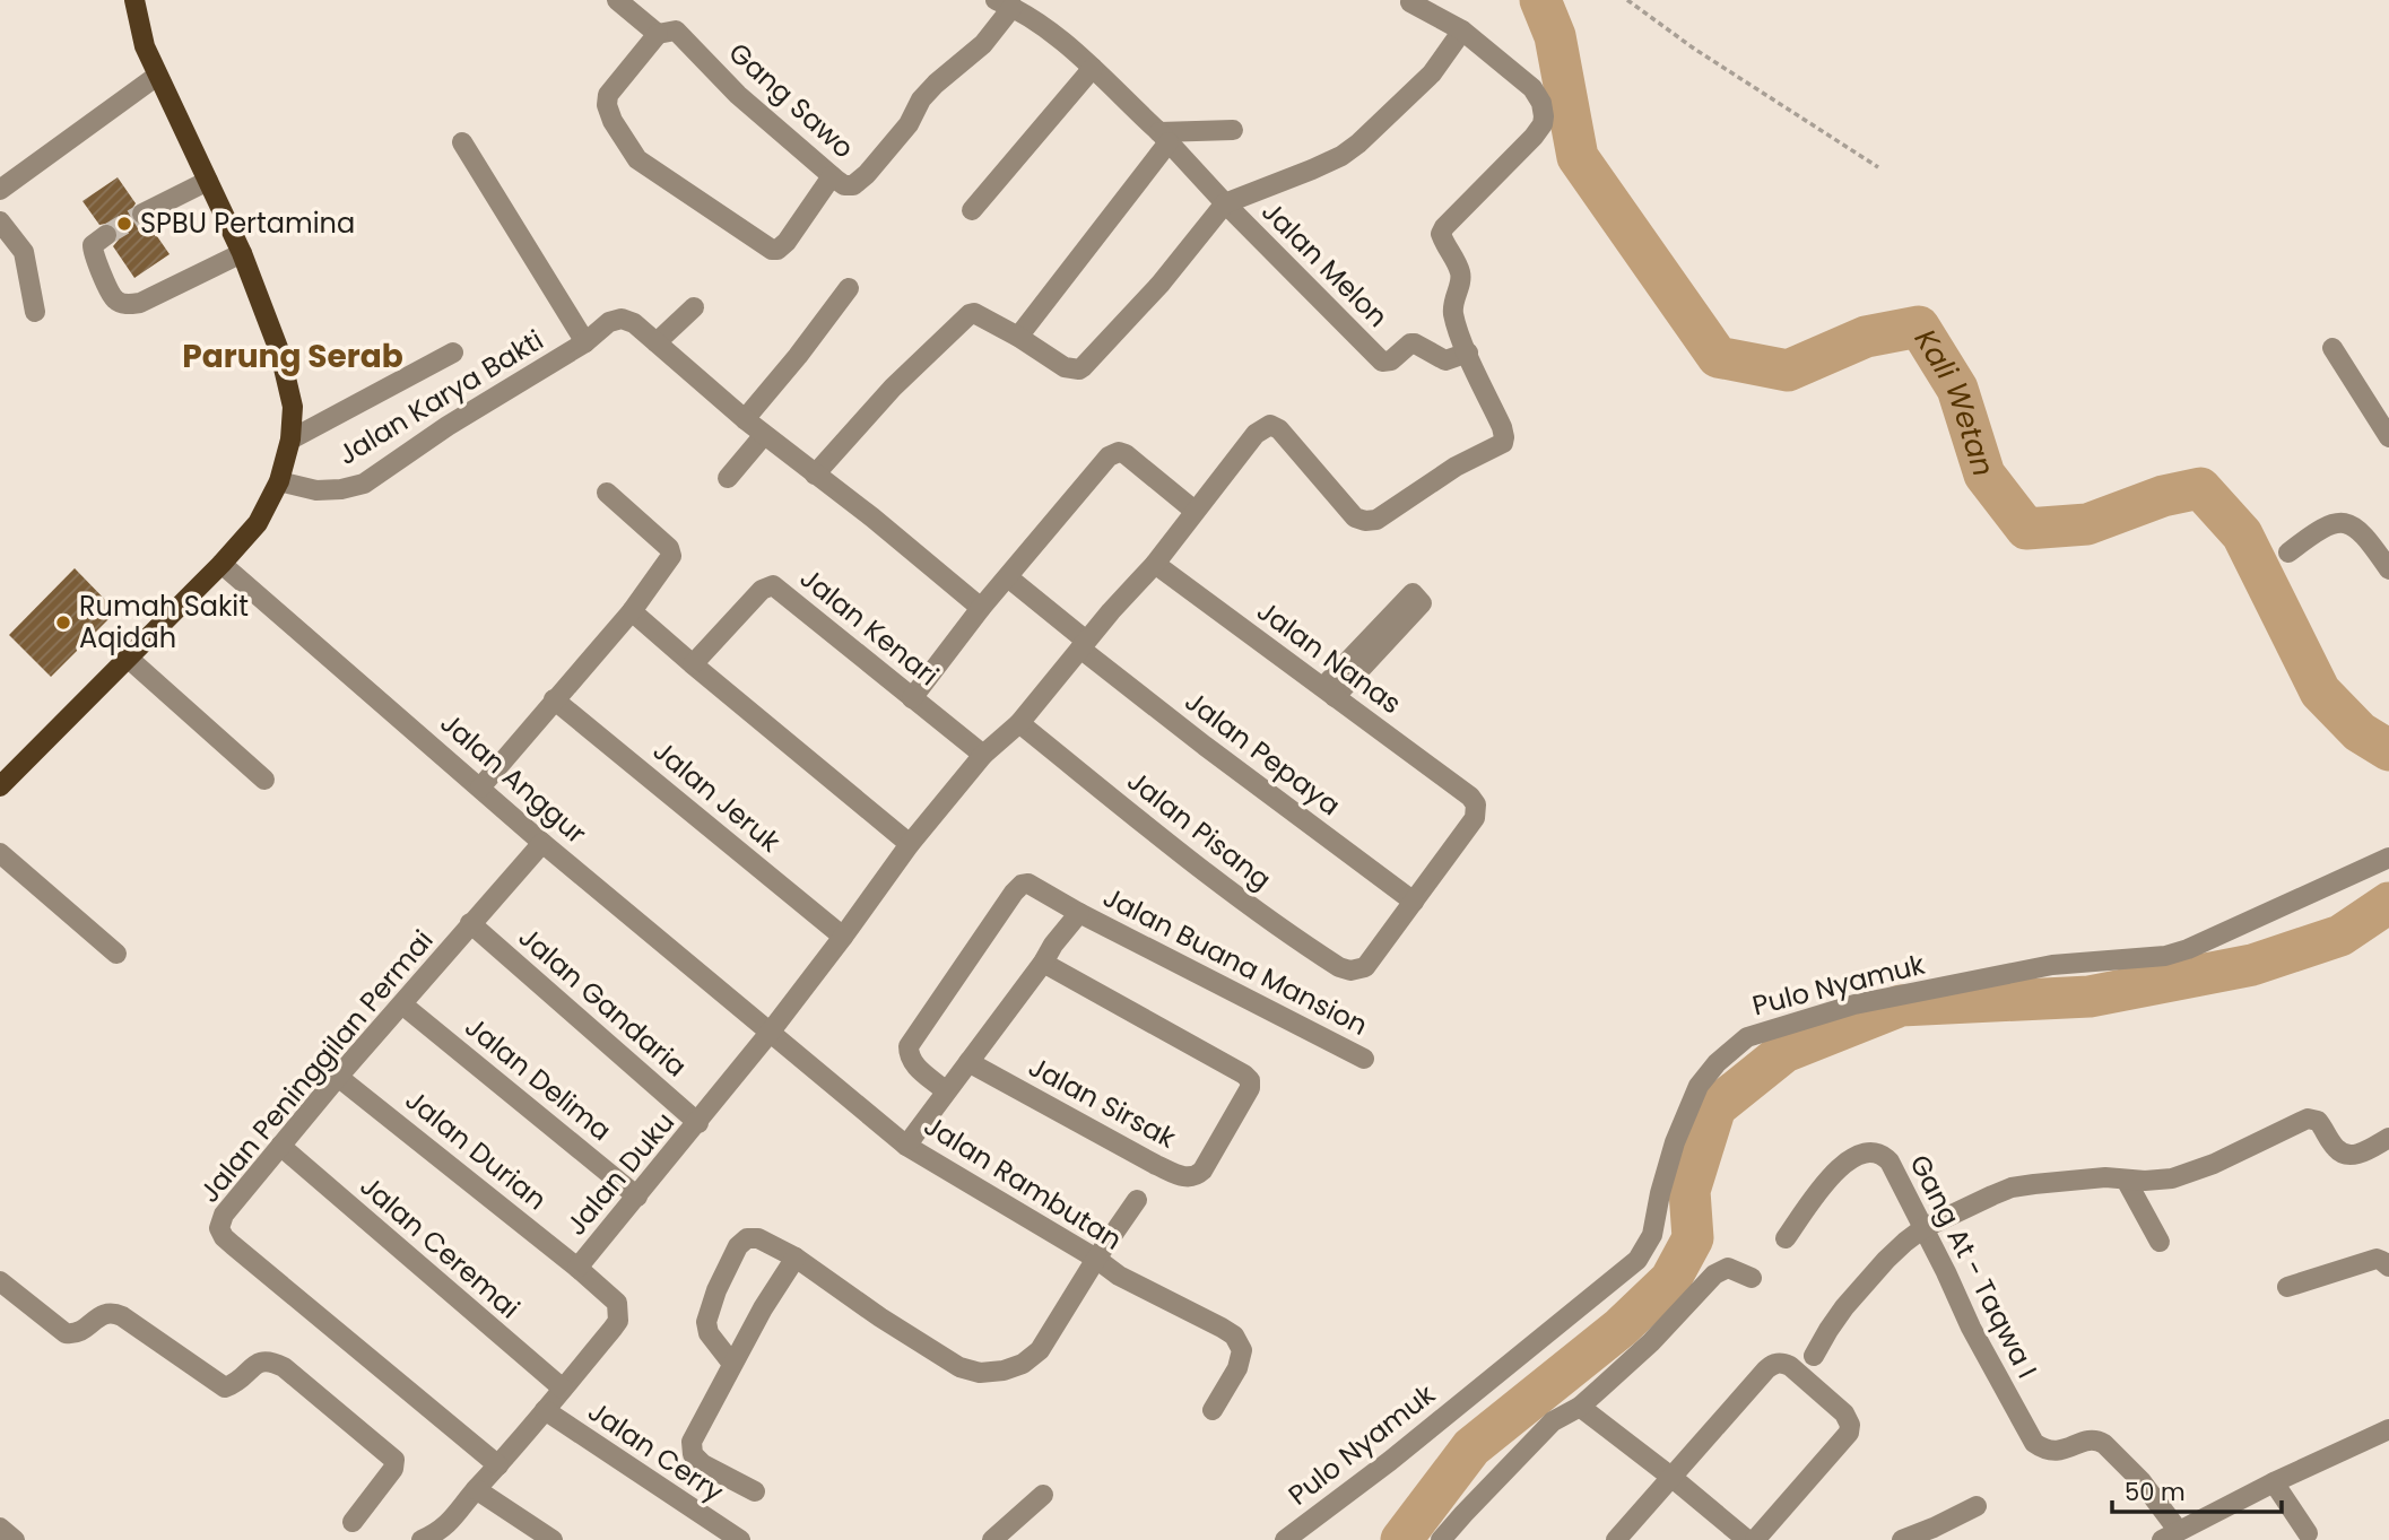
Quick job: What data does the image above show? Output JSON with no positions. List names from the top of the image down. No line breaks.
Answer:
{"streets":{"street":["Gang Sawo","Jalan Melon","Jalan Karya Bakti","Jalan Kenari","Jalan Nanas","Jalan Pepaya","Jalan Anggur","Jalan Jeruk","Jalan Pisang","Jalan Buana Mansion","Pulo Nyamuk","Jalan Gandaria","Jalan Peninggilan Permai","Jalan Delima","Jalan Sirsak","Jalan Durian","Jalan Duku","Jalan Rambutan","Jalan Ceremai","Gang At - Taqwa I","Jalan Cerry"]},"crossings":[["Gang Sawo","Jalan Melon"],["Jalan Nanas","Jalan Pepaya"],["Jalan Nanas","Jalan Pisang"],["Jalan Pepaya","Jalan Pisang"],["Jalan Anggur","Jalan Peninggilan Permai"],["Jalan Anggur","Jalan Duku"],["Jalan Anggur","Jalan Rambutan"],["Jalan Buana Mansion","Jalan Sirsak"],["Jalan Buana Mansion","Jalan Rambutan"],["Jalan Gandaria","Jalan Peninggilan Permai"],["Jalan Gandaria","Jalan Duku"],["Jalan Peninggilan Permai","Jalan Delima"],["Jalan Peninggilan Permai","Jalan Durian"],["Jalan Peninggilan Permai","Jalan Duku"],["Jalan Peninggilan Permai","Jalan Ceremai"],["Jalan Delima","Jalan Duku"],["Jalan Durian","Jalan Duku"],["Jalan Duku","Jalan Rambutan"],["Jalan Duku","Jalan Ceremai"],["Jalan Duku","Jalan Cerry"]],"districts":["Parung Serab"],"water":["Kali Wetan"],"places":["SPBU Pertamina","Rumah Sakit Aqidah"],"scale_bar":"50 m"}
